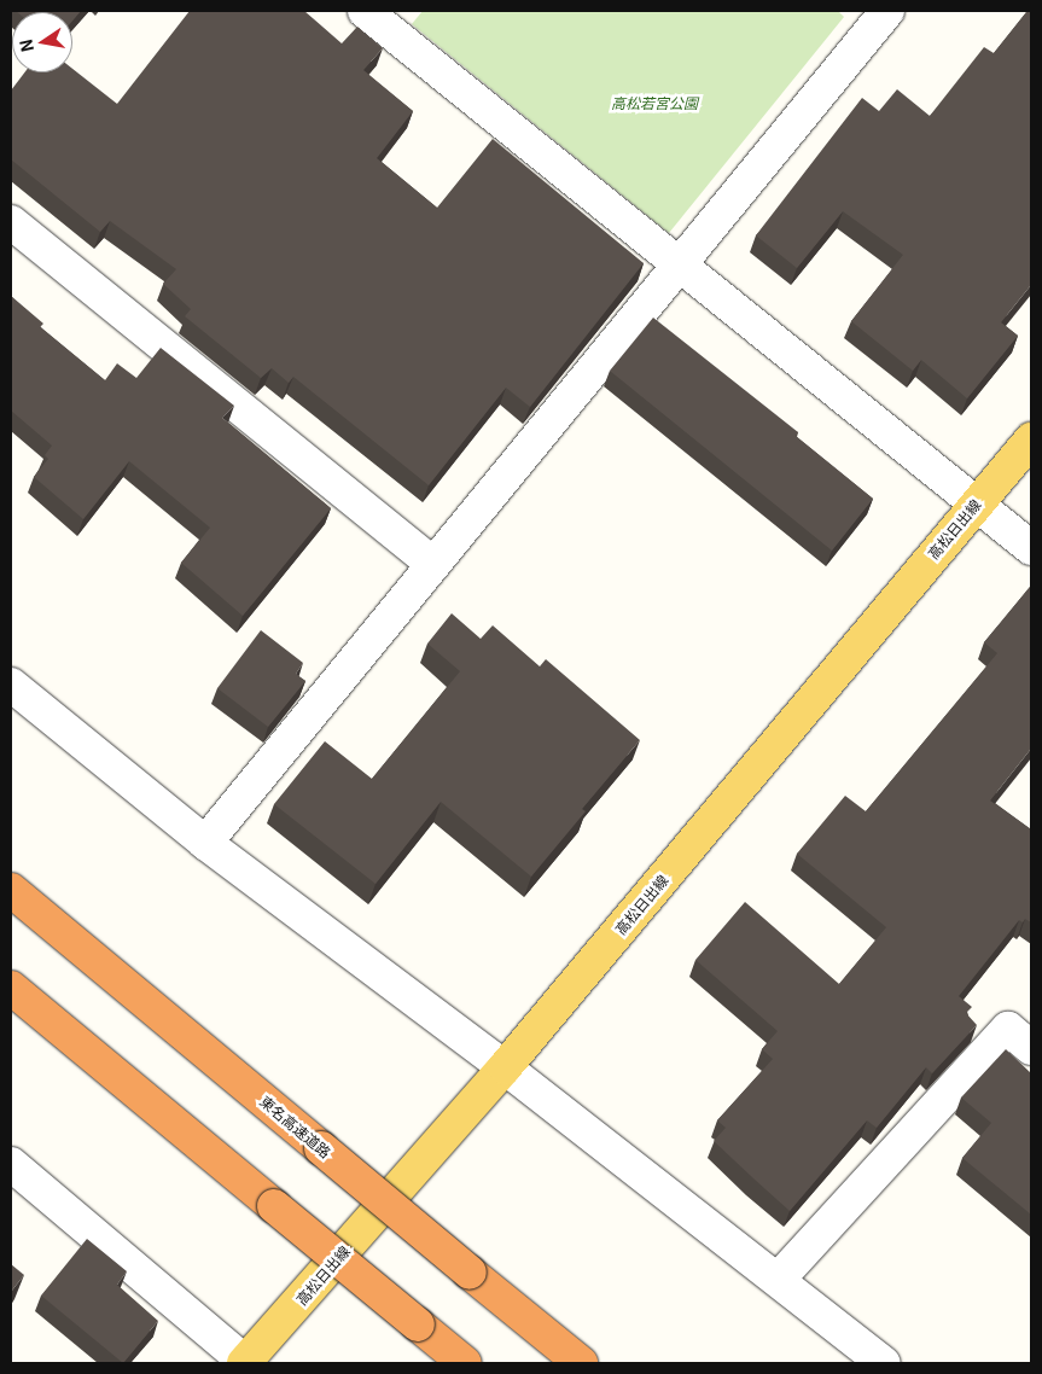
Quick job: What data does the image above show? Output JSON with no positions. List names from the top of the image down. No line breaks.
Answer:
{"streets":{"highway":["東名高速道路"],"main road":["高松日出線"]},"parks":["高松若宮公園"],"north":"left"}
